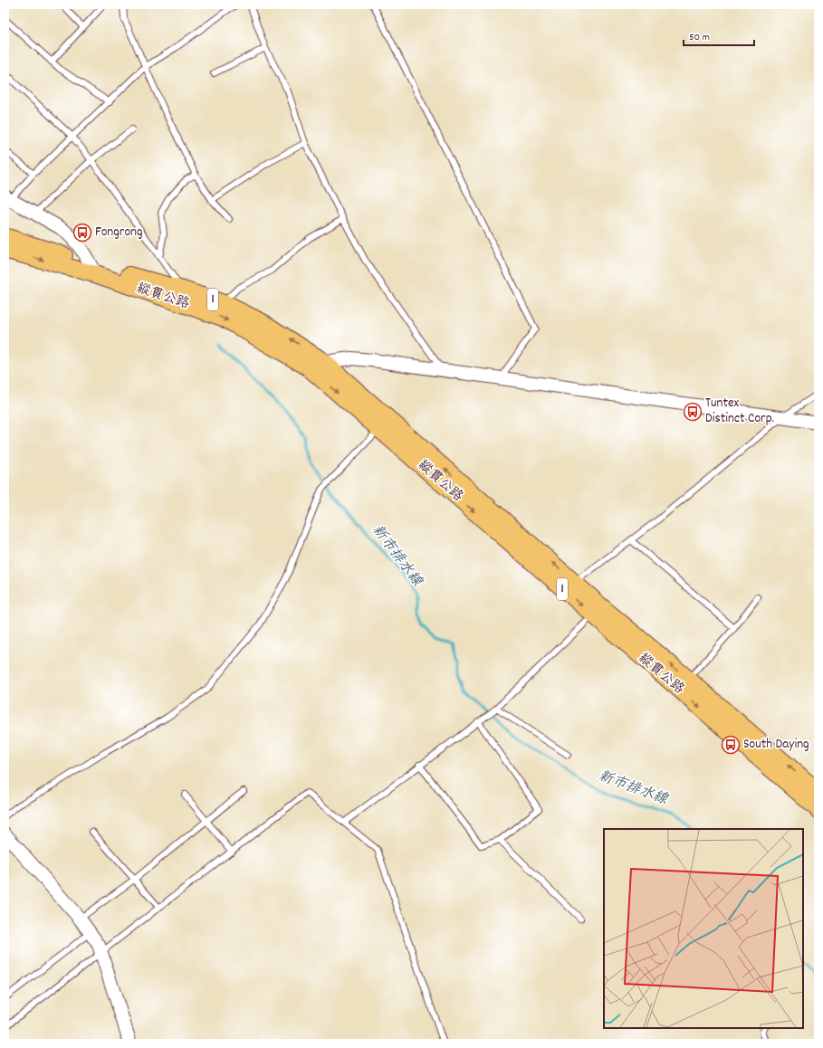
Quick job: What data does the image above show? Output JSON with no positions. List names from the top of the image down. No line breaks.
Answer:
{"streets":{"main road":["縱貫公路","1"]},"water":["新市排水線"],"places":{"bus stop":["Fongrong","Tuntex Distinct Corp.","South Daying"]},"scale_bar":"50 m"}
